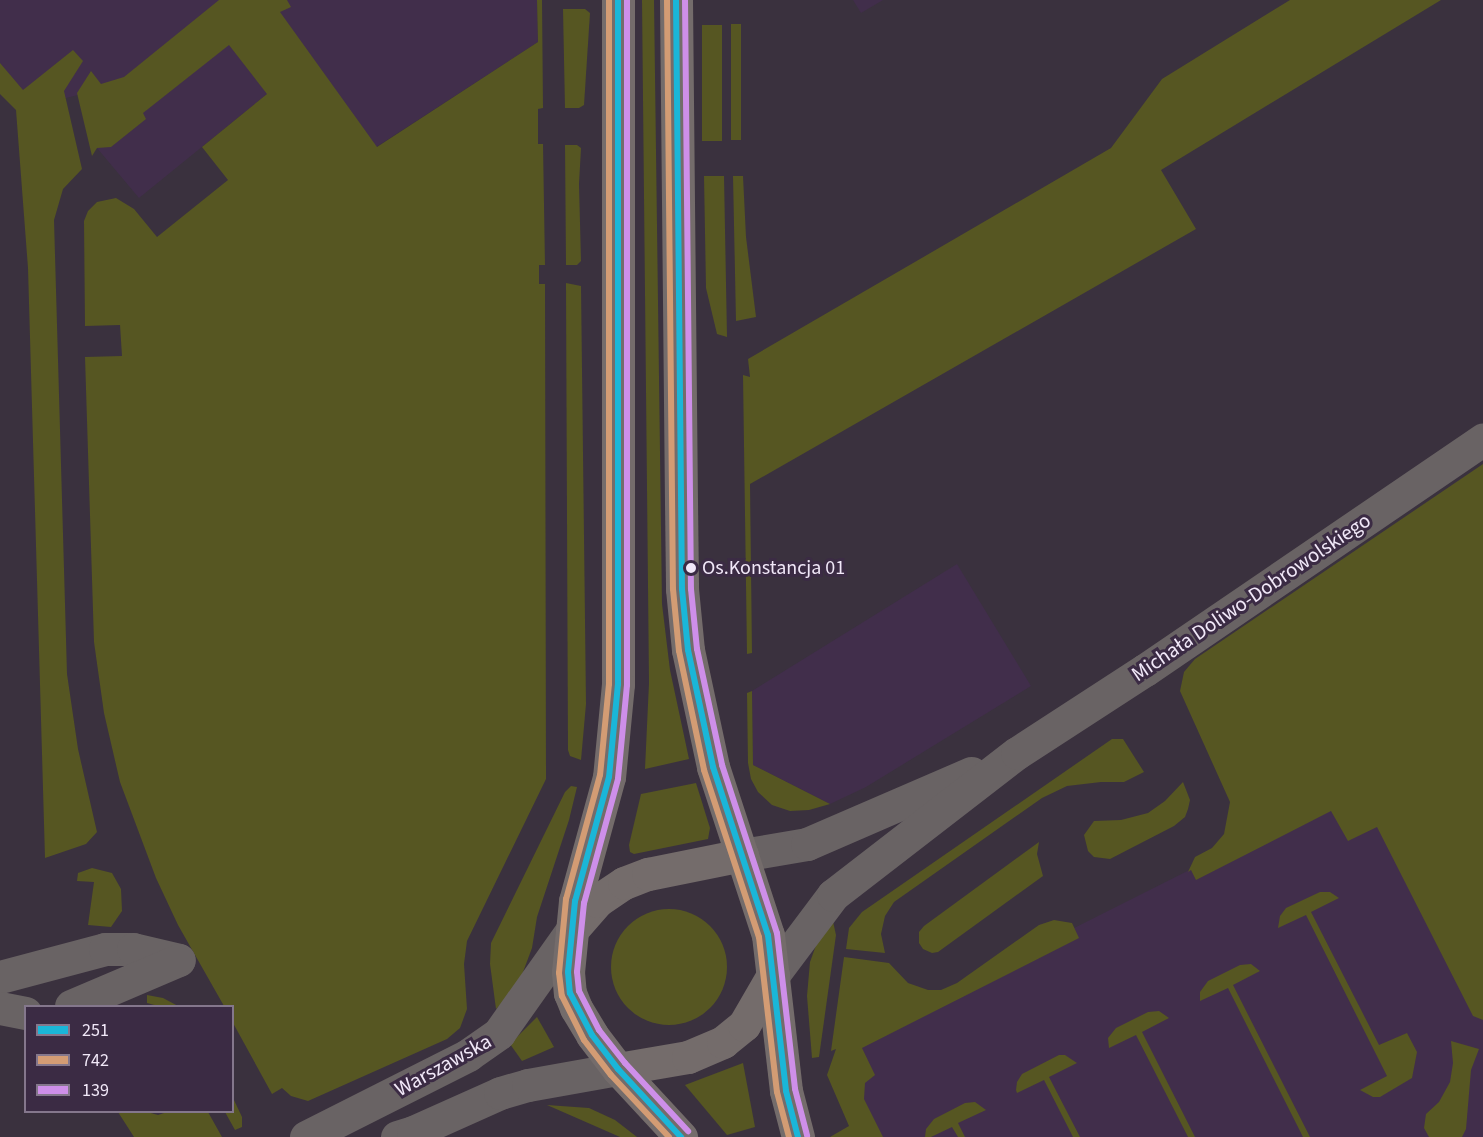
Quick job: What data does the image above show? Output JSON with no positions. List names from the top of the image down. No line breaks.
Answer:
{"streets":{"main road":["Warszawska"],"street":["Michała Doliwo-Dobrowolskiego"]},"crossings":[["Michała Doliwo-Dobrowolskiego","Warszawska"]],"places":["Os.Konstancja 01"],"lines":["transit line 251","transit line 742","transit line 139"],"legend":["251","742","139"]}
